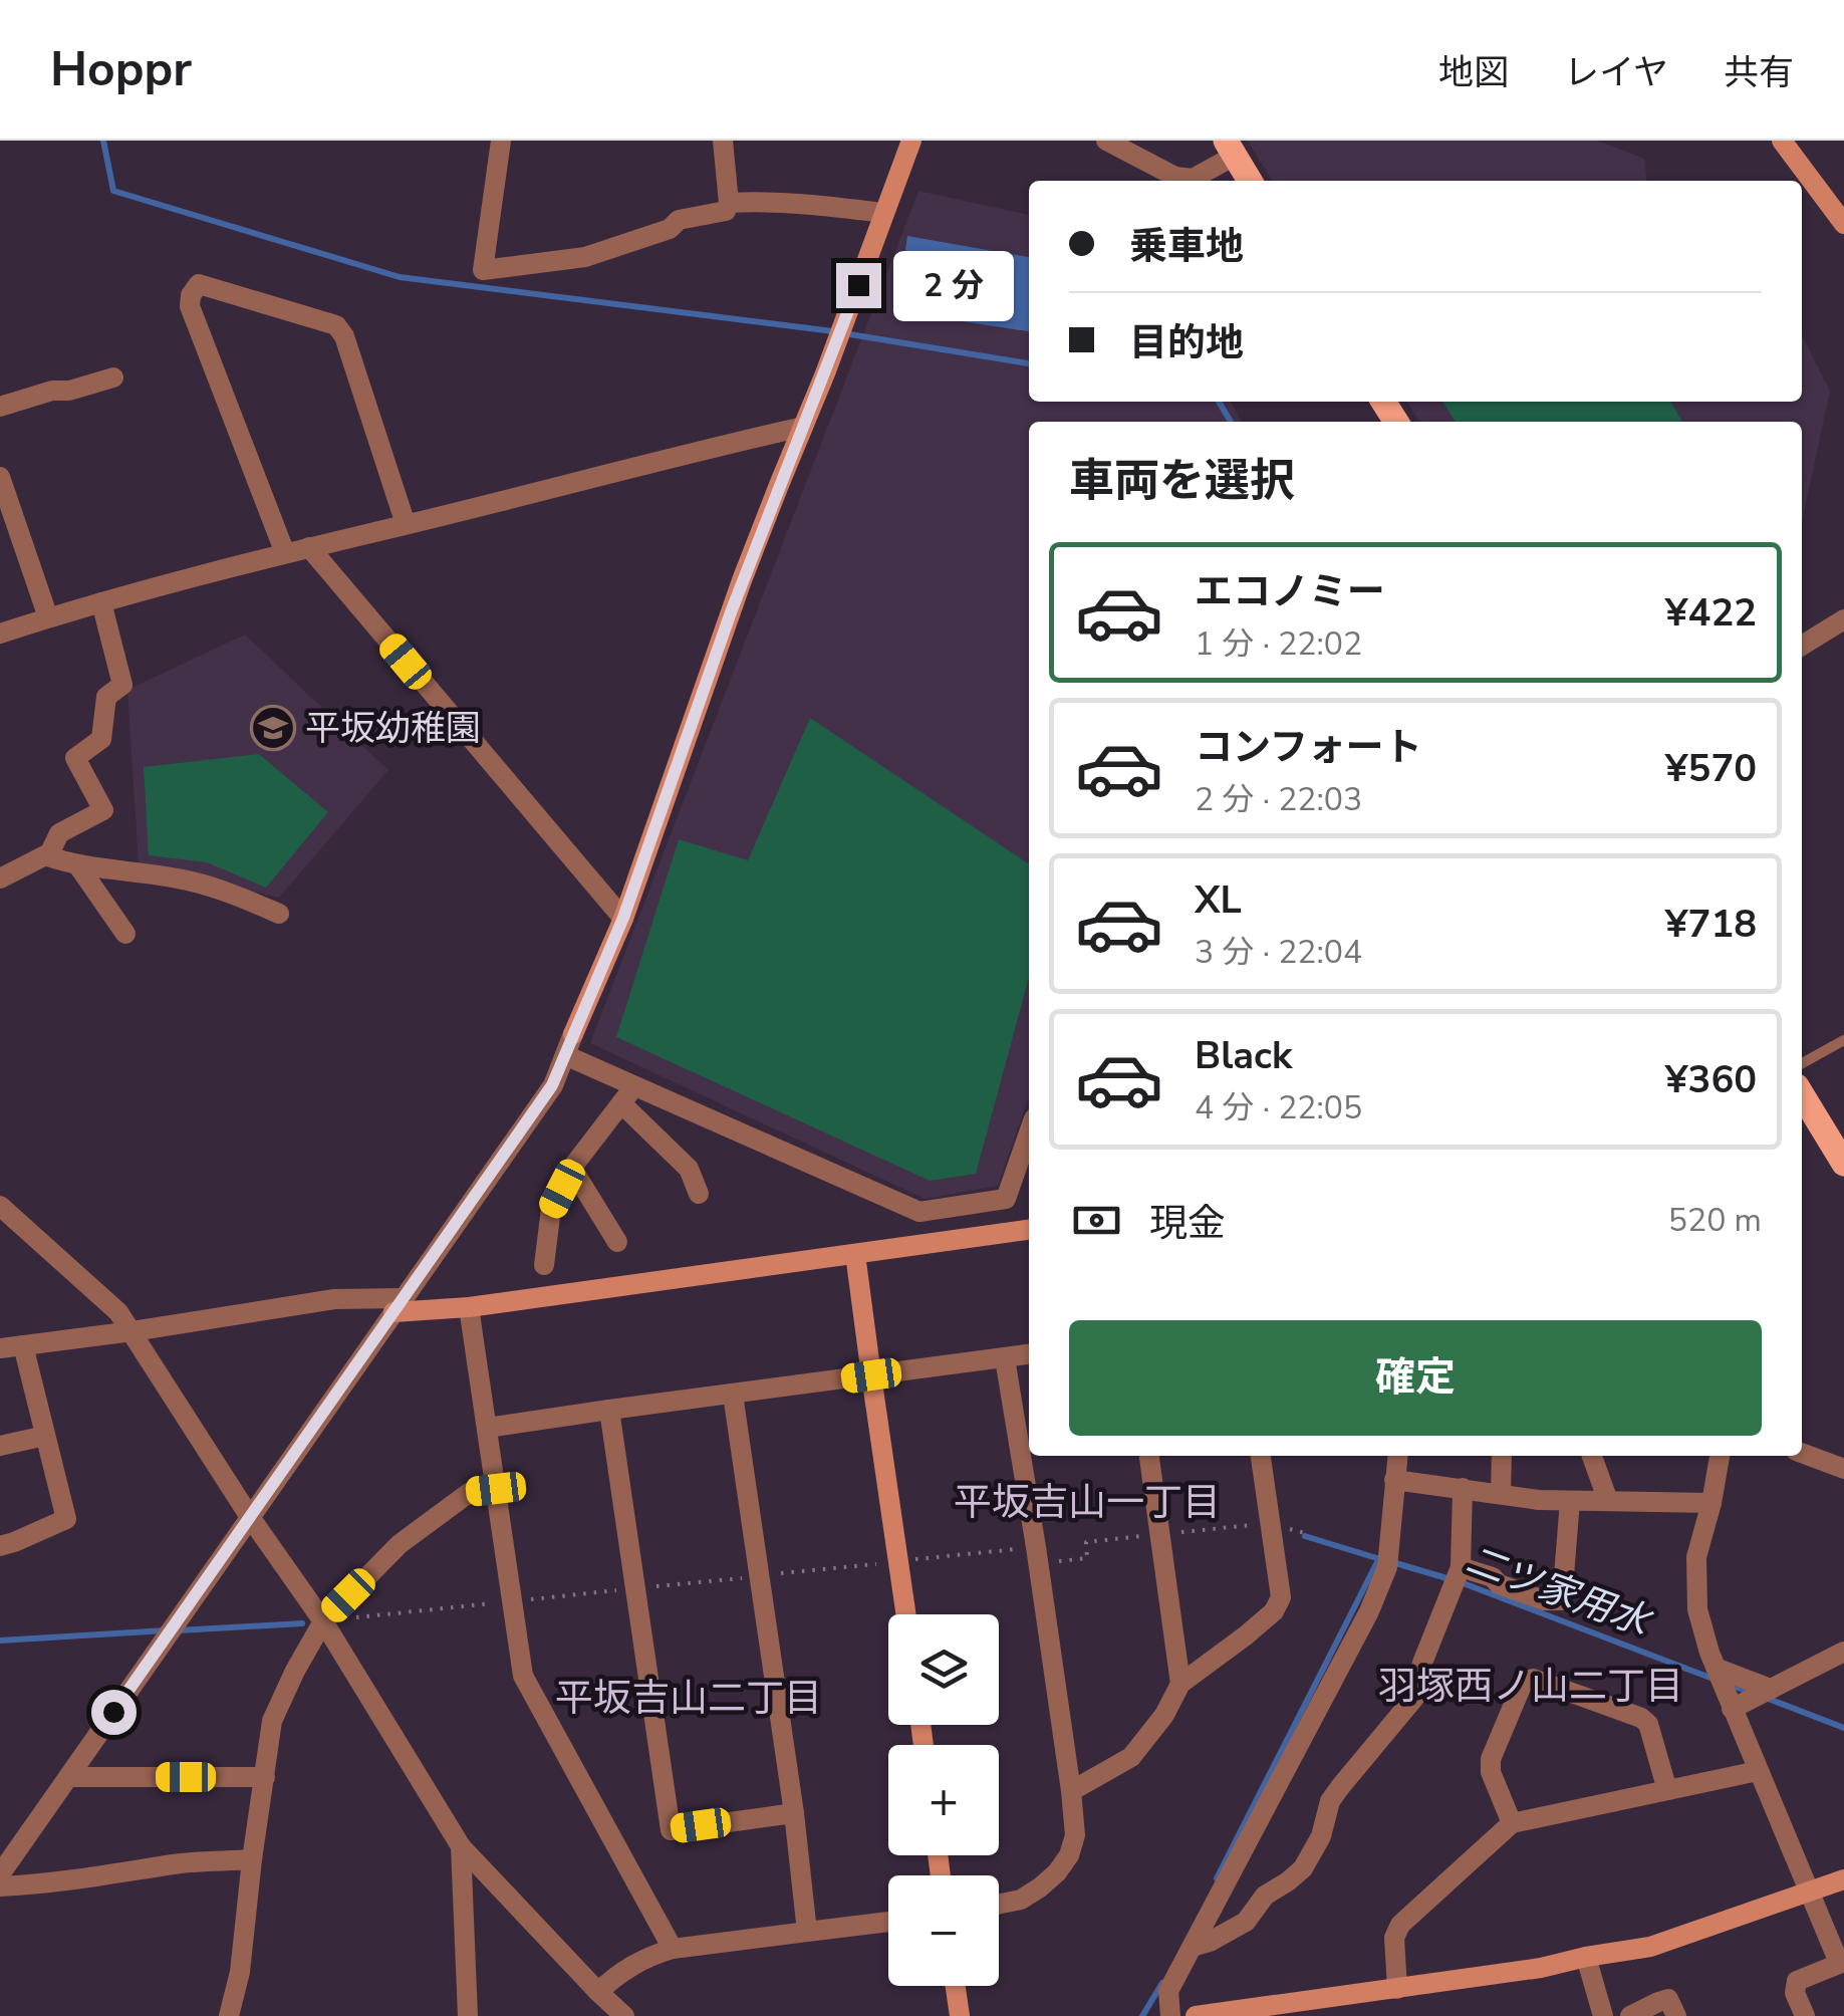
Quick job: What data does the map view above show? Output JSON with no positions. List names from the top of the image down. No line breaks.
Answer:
{"districts":["平坂吉山一丁目","羽塚西ノ山二丁目","平坂吉山二丁目"],"water":["二ツ家用水"],"places":{"school or university":["平坂幼稚園"]},"page":{"header":"Hoppr","nav":["地図","レイヤ","共有"],"banner":["乗車地","目的地"],"bubble":"2 分","heading":"車両を選択","list":[{"name":"エコノミー","note":"1 分 · 22:02","value":"¥422"},{"name":"コンフォート","note":"2 分 · 22:03","value":"¥570"},{"name":"XL","note":"3 分 · 22:04","value":"¥718"},{"name":"Black","note":"4 分 · 22:05","value":"¥360"}],"pay":["現金","520 m"],"buttons":"確定","map_buttons":["+","−"]}}
